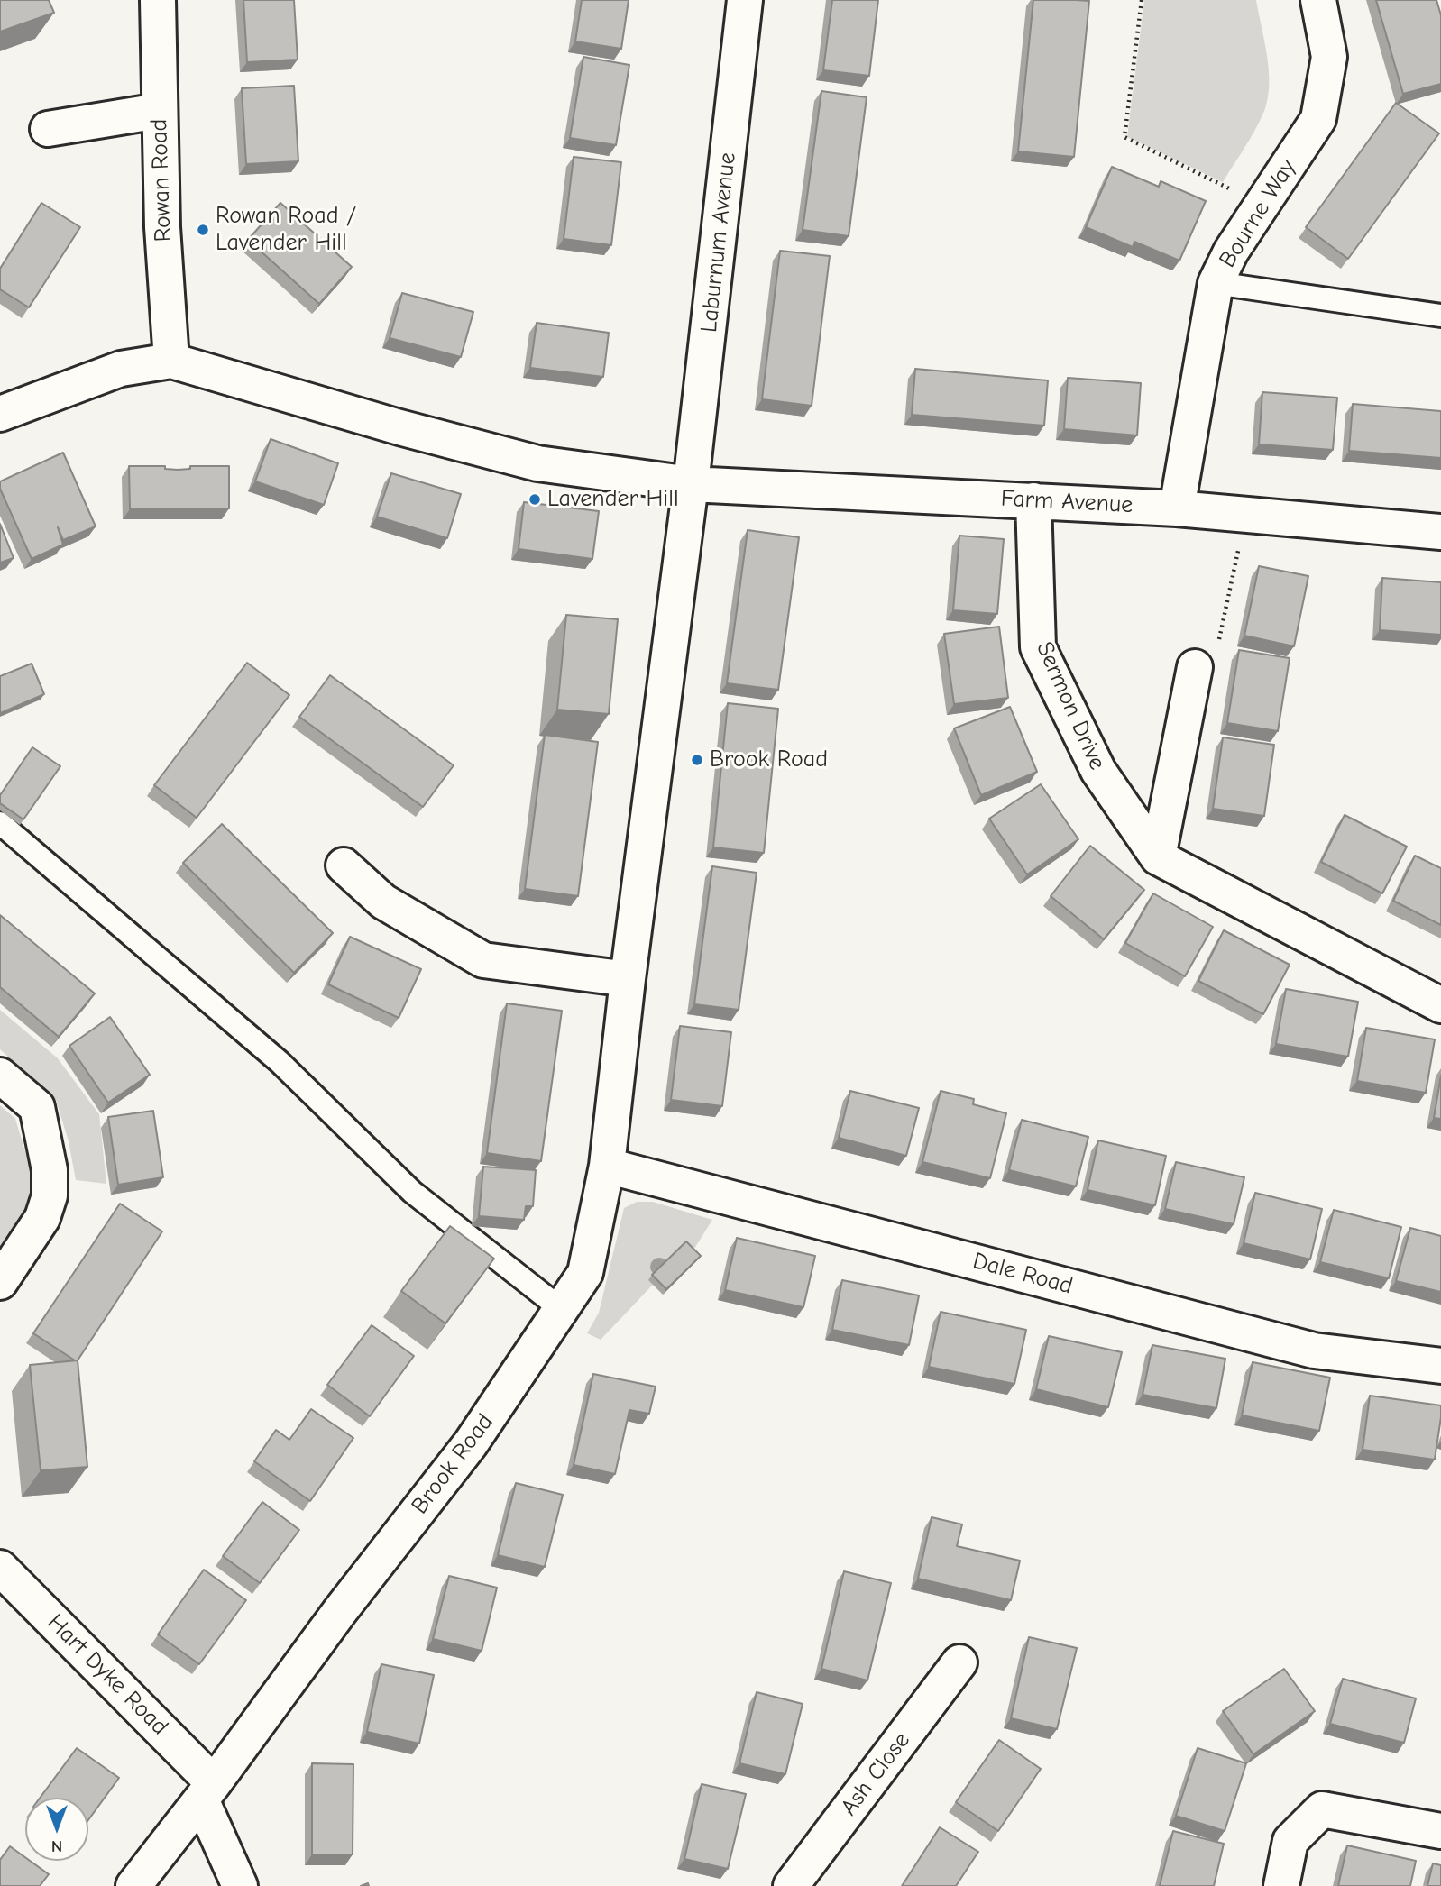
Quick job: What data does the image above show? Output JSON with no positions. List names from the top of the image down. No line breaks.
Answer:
{"streets":{"street":["Rowan Road","Bourne Way","Laburnum Avenue","Farm Avenue","Sermon Drive","Dale Road","Brook Road","Hart Dyke Road","Ash Close"]},"crossings":[["Bourne Way","Farm Avenue"],["Laburnum Avenue","Farm Avenue"],["Laburnum Avenue","Brook Road"],["Farm Avenue","Sermon Drive"],["Farm Avenue","Brook Road"],["Dale Road","Brook Road"],["Brook Road","Hart Dyke Road"]],"places":["Rowan Road / Lavender Hill","Lavender Hill","Brook Road"],"north":"bottom"}
